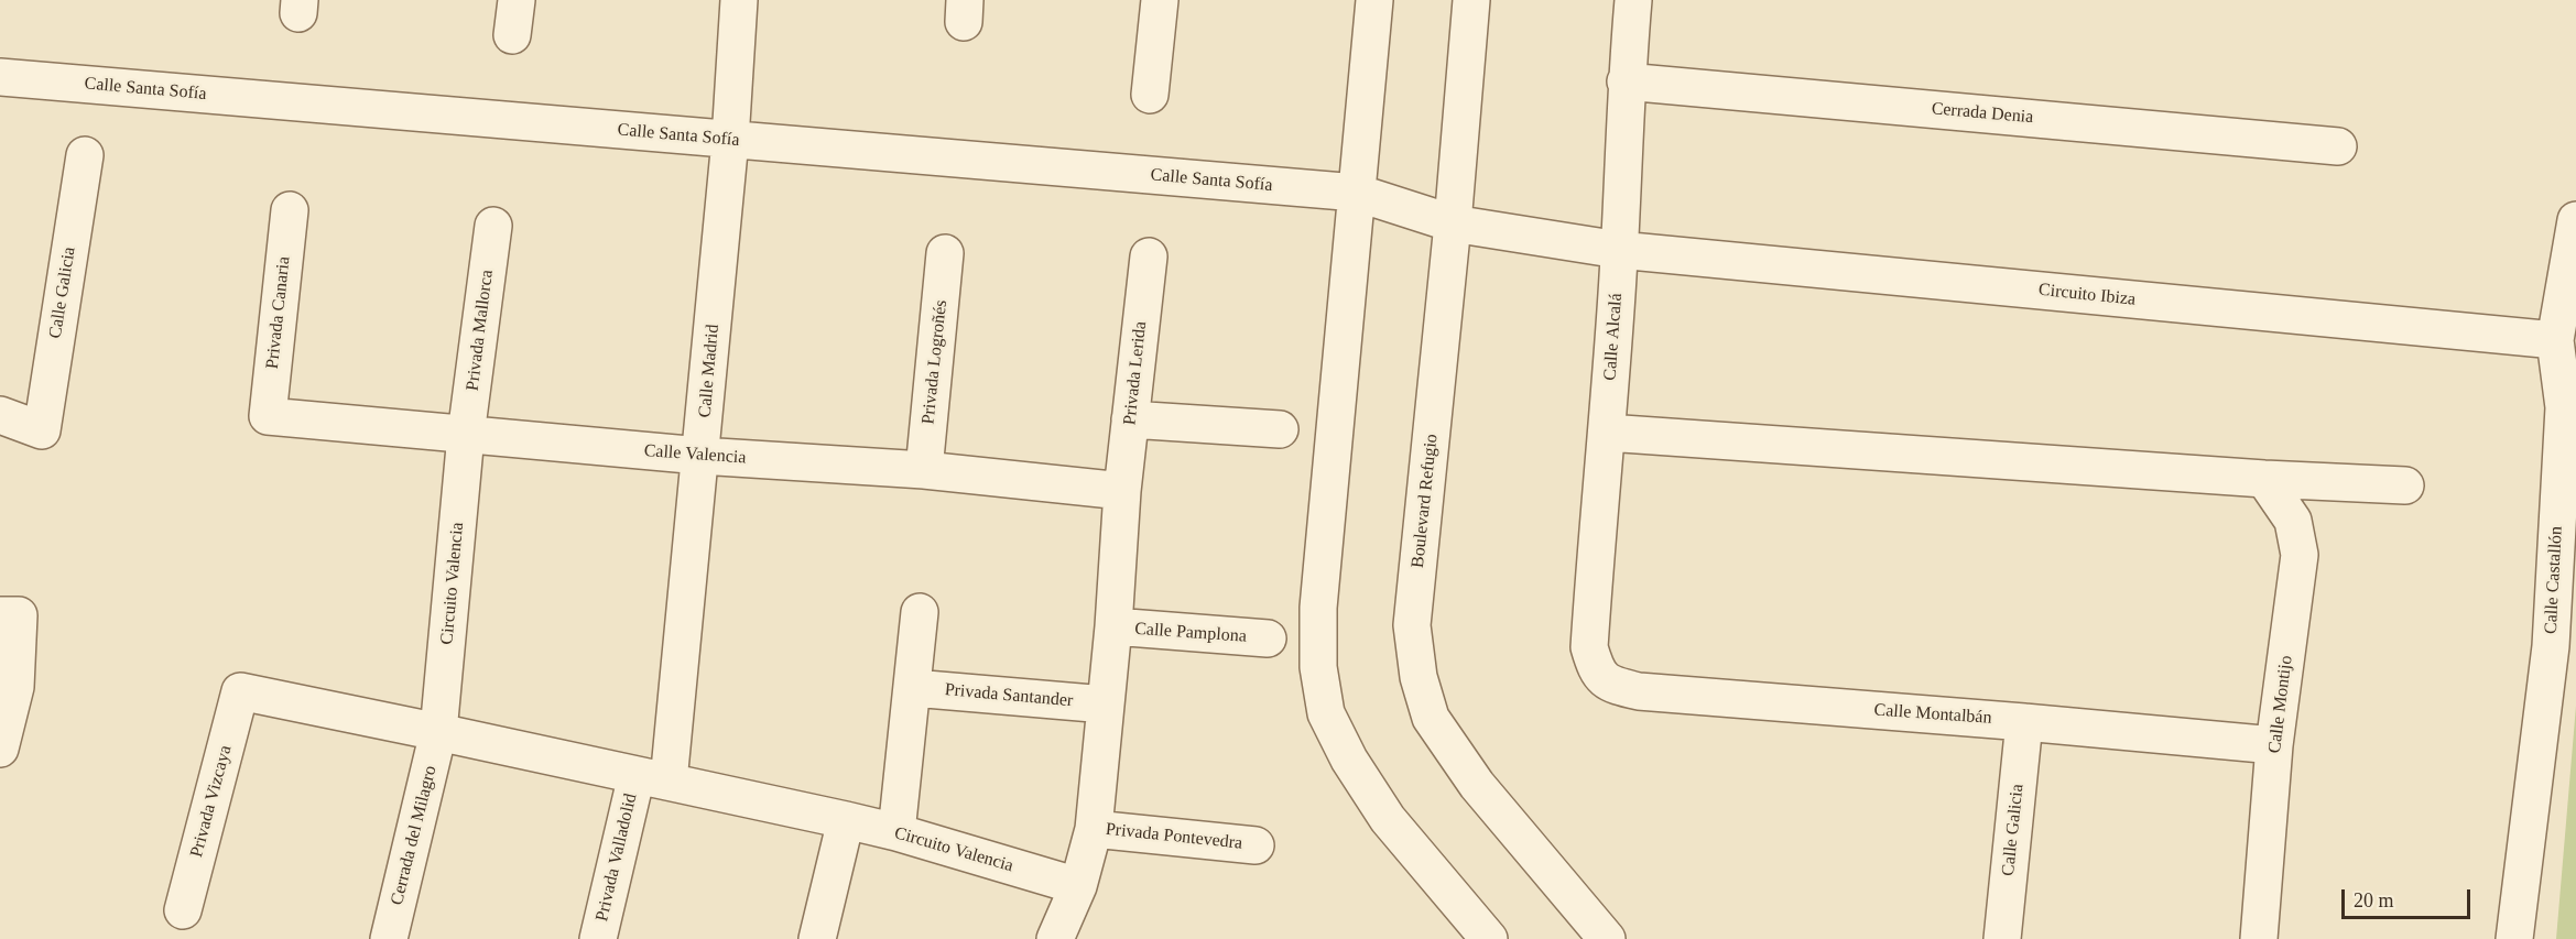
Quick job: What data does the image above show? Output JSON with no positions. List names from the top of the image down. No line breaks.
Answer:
{"streets":{"street":["Calle Santa Sofía","Cerrada Denia","Calle Galicia","Circuito Ibiza","Privada Canaria","Privada Mallorca","Calle Alcalá","Privada Logroñés","Calle Madrid","Privada Lerida","Calle Valencia","Boulevard Refugio","Calle Castallón","Circuito Valencia","Calle Pamplona","Privada Santander","Calle Montijo","Calle Montalbán","Privada Vizcaya","Cerrada del Milagro","Privada Pontevedra","Privada Valladolid"]},"crossings":[["Calle Santa Sofía","Circuito Ibiza"],["Calle Santa Sofía","Calle Madrid"],["Calle Santa Sofía","Boulevard Refugio"],["Cerrada Denia","Calle Alcalá"],["Calle Galicia","Calle Montalbán"],["Circuito Ibiza","Calle Alcalá"],["Circuito Ibiza","Boulevard Refugio"],["Circuito Ibiza","Calle Castallón"],["Privada Canaria","Calle Valencia"],["Privada Mallorca","Calle Valencia"],["Privada Mallorca","Circuito Valencia"],["Calle Alcalá","Calle Montalbán"],["Privada Logroñés","Calle Valencia"],["Calle Madrid","Calle Valencia"],["Calle Madrid","Circuito Valencia"],["Calle Madrid","Privada Valladolid"],["Privada Lerida","Calle Valencia"],["Calle Valencia","Circuito Valencia"],["Circuito Valencia","Privada Vizcaya"],["Circuito Valencia","Cerrada del Milagro"],["Circuito Valencia","Privada Valladolid"],["Calle Montijo","Calle Montalbán"]],"scale_bar":"20 m"}
